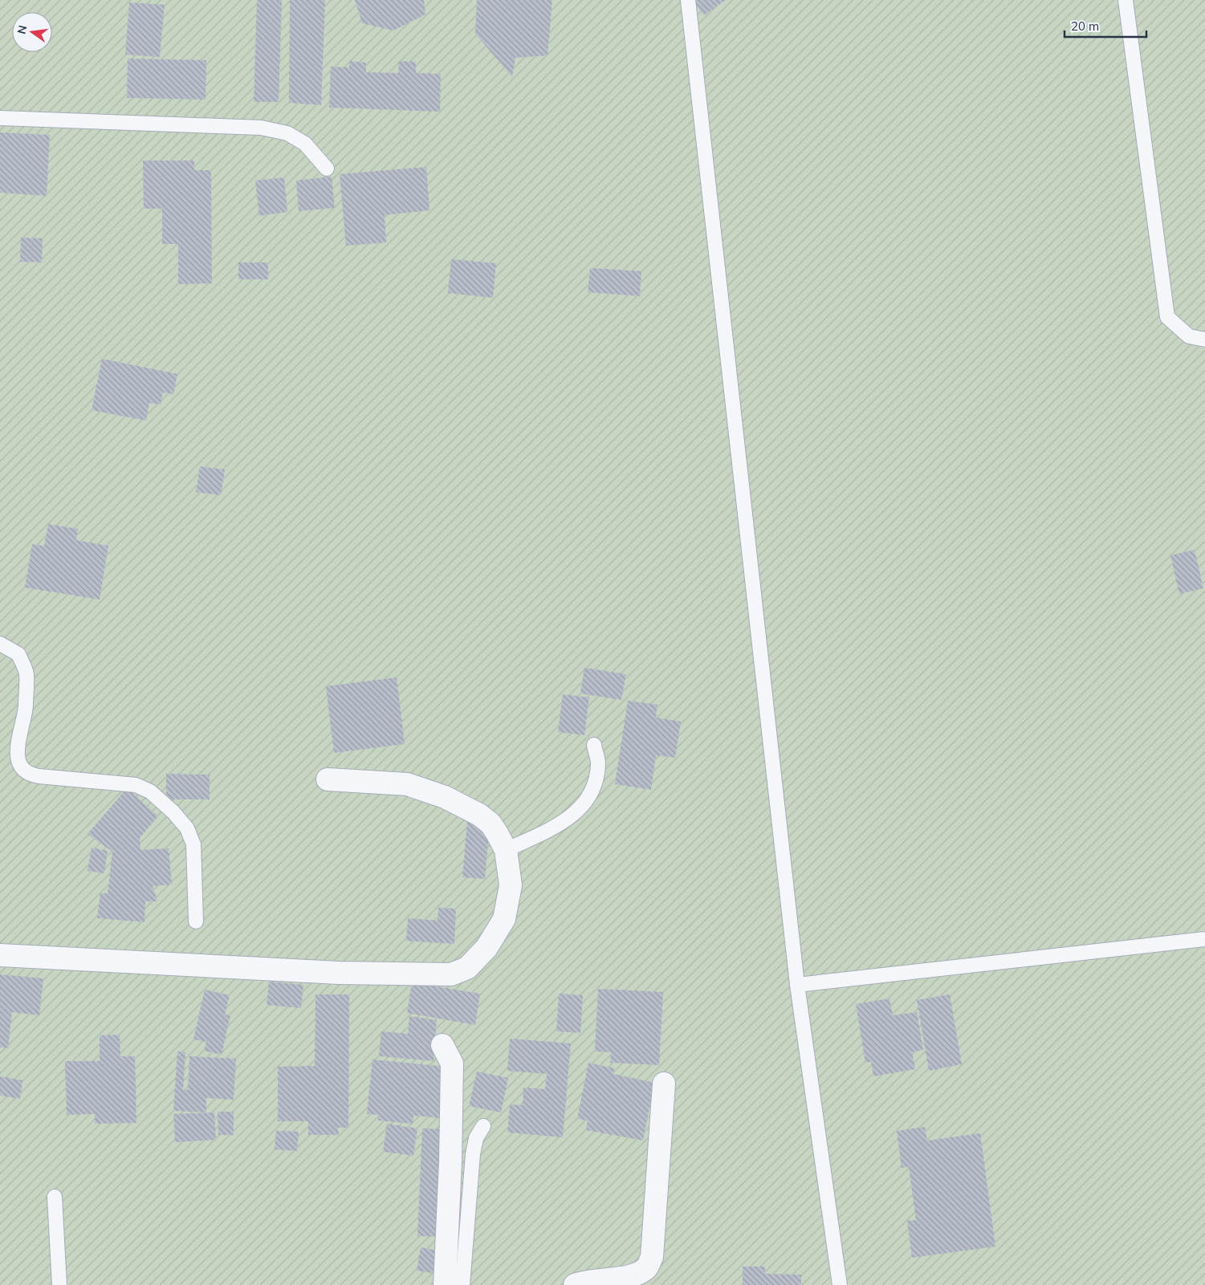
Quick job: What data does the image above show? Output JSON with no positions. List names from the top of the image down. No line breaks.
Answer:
{"scale_bar":"20 m","north":"left"}
